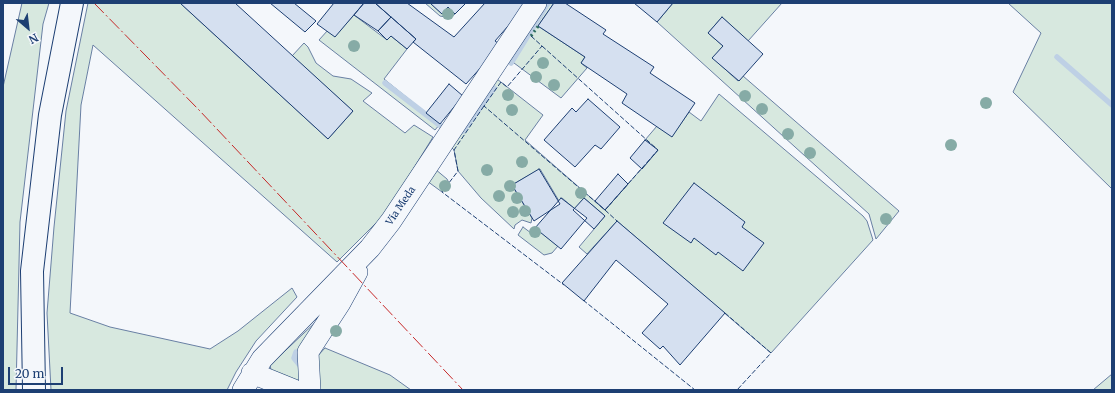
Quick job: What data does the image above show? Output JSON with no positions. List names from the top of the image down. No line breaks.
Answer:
{"streets":{"street":["Via Meda"]},"scale_bar":"20 m","north":"bottom right"}
